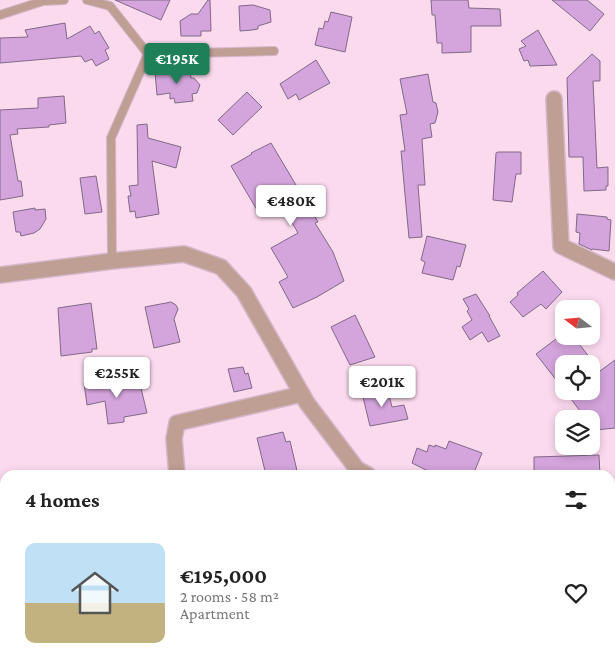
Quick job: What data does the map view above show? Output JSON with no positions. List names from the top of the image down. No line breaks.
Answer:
{"north":"left","page":{"price":["€195K","€480K","€255K","€201K"],"heading":"4 homes","list":[{"name":"€195,000","note":"2 rooms · 58 m² · Apartment"}]}}
